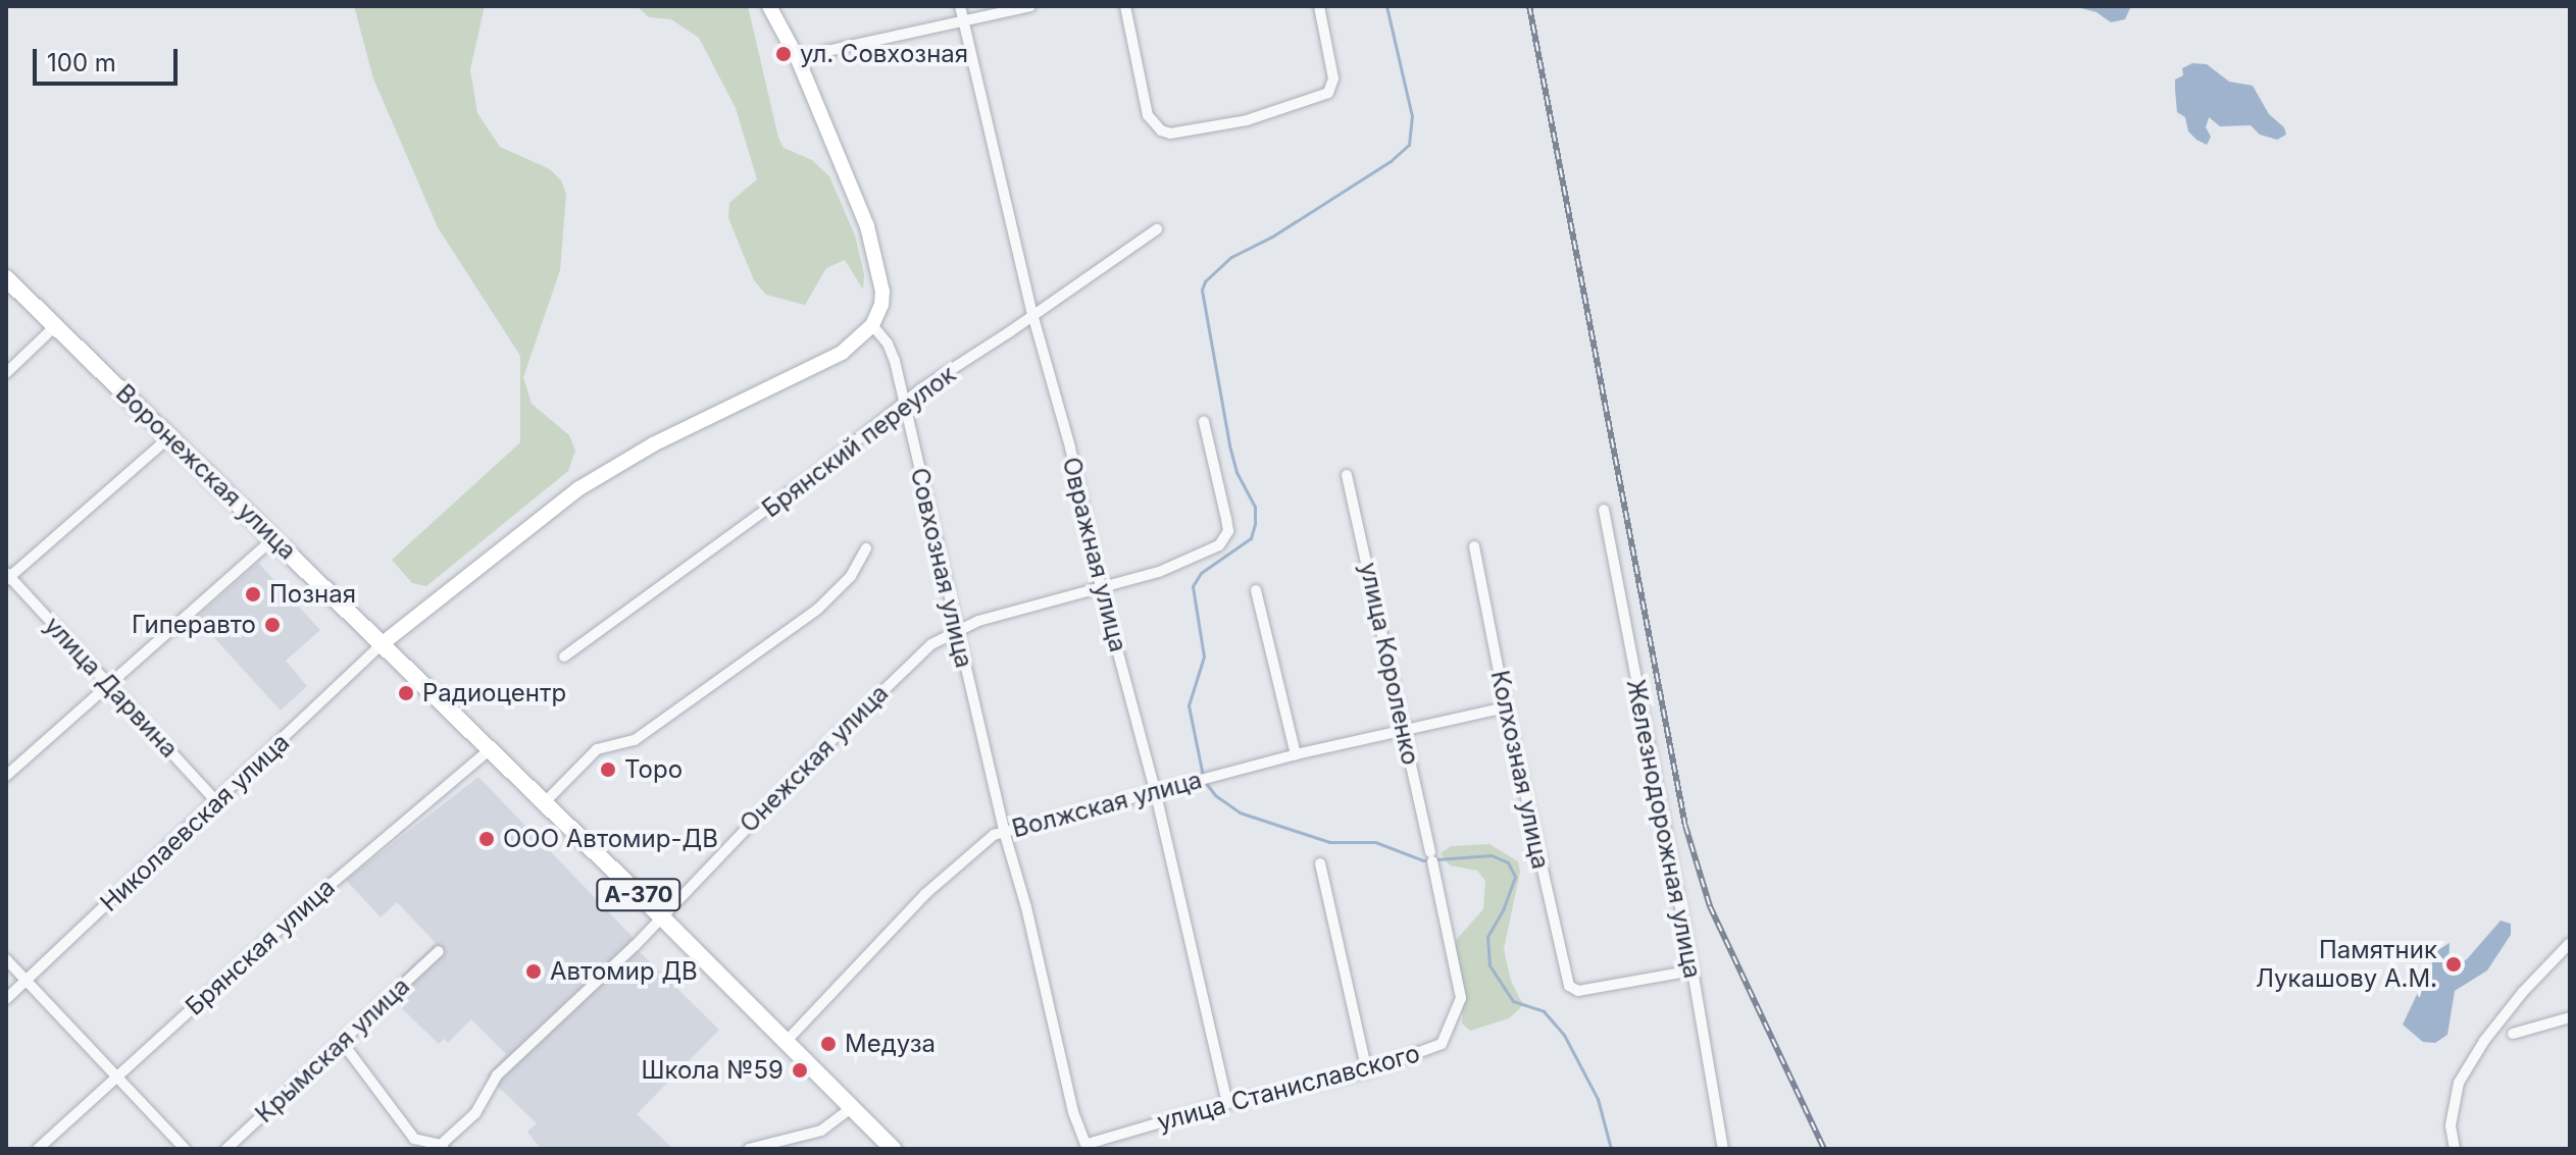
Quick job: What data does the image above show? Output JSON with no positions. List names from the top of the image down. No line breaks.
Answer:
{"streets":{"highway":["Воронежская улица","А-370"],"street":["Брянский переулок","Овражная улица","Совхозная улица","улица Короленко","улица Дарвина","Онежская улица","Колхозная улица","Волжская улица","Николаевская улица","Железнодорожная улица","Брянская улица","Крымская улица","улица Станиславского"]},"crossings":[["Брянский переулок","Овражная улица"],["Брянский переулок","Совхозная улица"],["Воронежская улица","Онежская улица"],["Воронежская улица","Волжская улица"],["Воронежская улица","Николаевская улица"],["Воронежская улица","Брянская улица"],["Овражная улица","Онежская улица"],["Овражная улица","Волжская улица"],["Овражная улица","улица Станиславского"],["Совхозная улица","Онежская улица"],["Совхозная улица","Волжская улица"],["Совхозная улица","улица Станиславского"],["улица Короленко","Волжская улица"],["улица Короленко","улица Станиславского"],["улица Дарвина","Николаевская улица"],["Колхозная улица","Волжская улица"],["Колхозная улица","Железнодорожная улица"]],"places":["ул. Совхозная","Позная","Гиперавто","Радиоцентр","Торо","ООО Автомир-ДВ","Памятник Лукашову А.М.","Автомир ДВ","Медуза","Школа №59"],"scale_bar":"100 m"}
